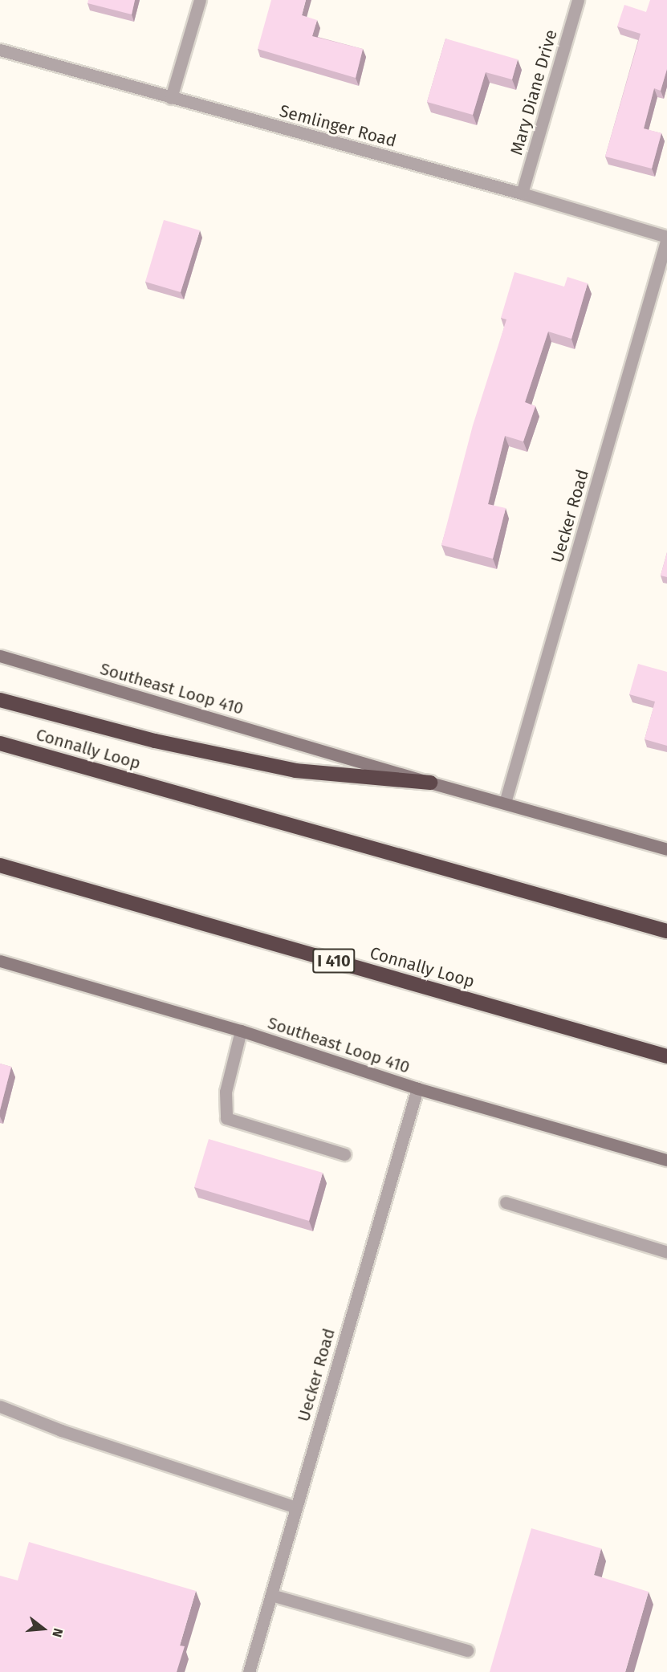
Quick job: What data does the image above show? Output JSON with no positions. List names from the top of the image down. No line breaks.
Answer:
{"streets":{"highway":["Connally Loop","I 410"],"main road":["Southeast Loop 410"],"street":["Mary Diane Drive","Semlinger Road","Uecker Road"]},"crossings":[["Mary Diane Drive","Semlinger Road"],["Semlinger Road","Uecker Road"],["Uecker Road","Southeast Loop 410"]],"north":"right"}
